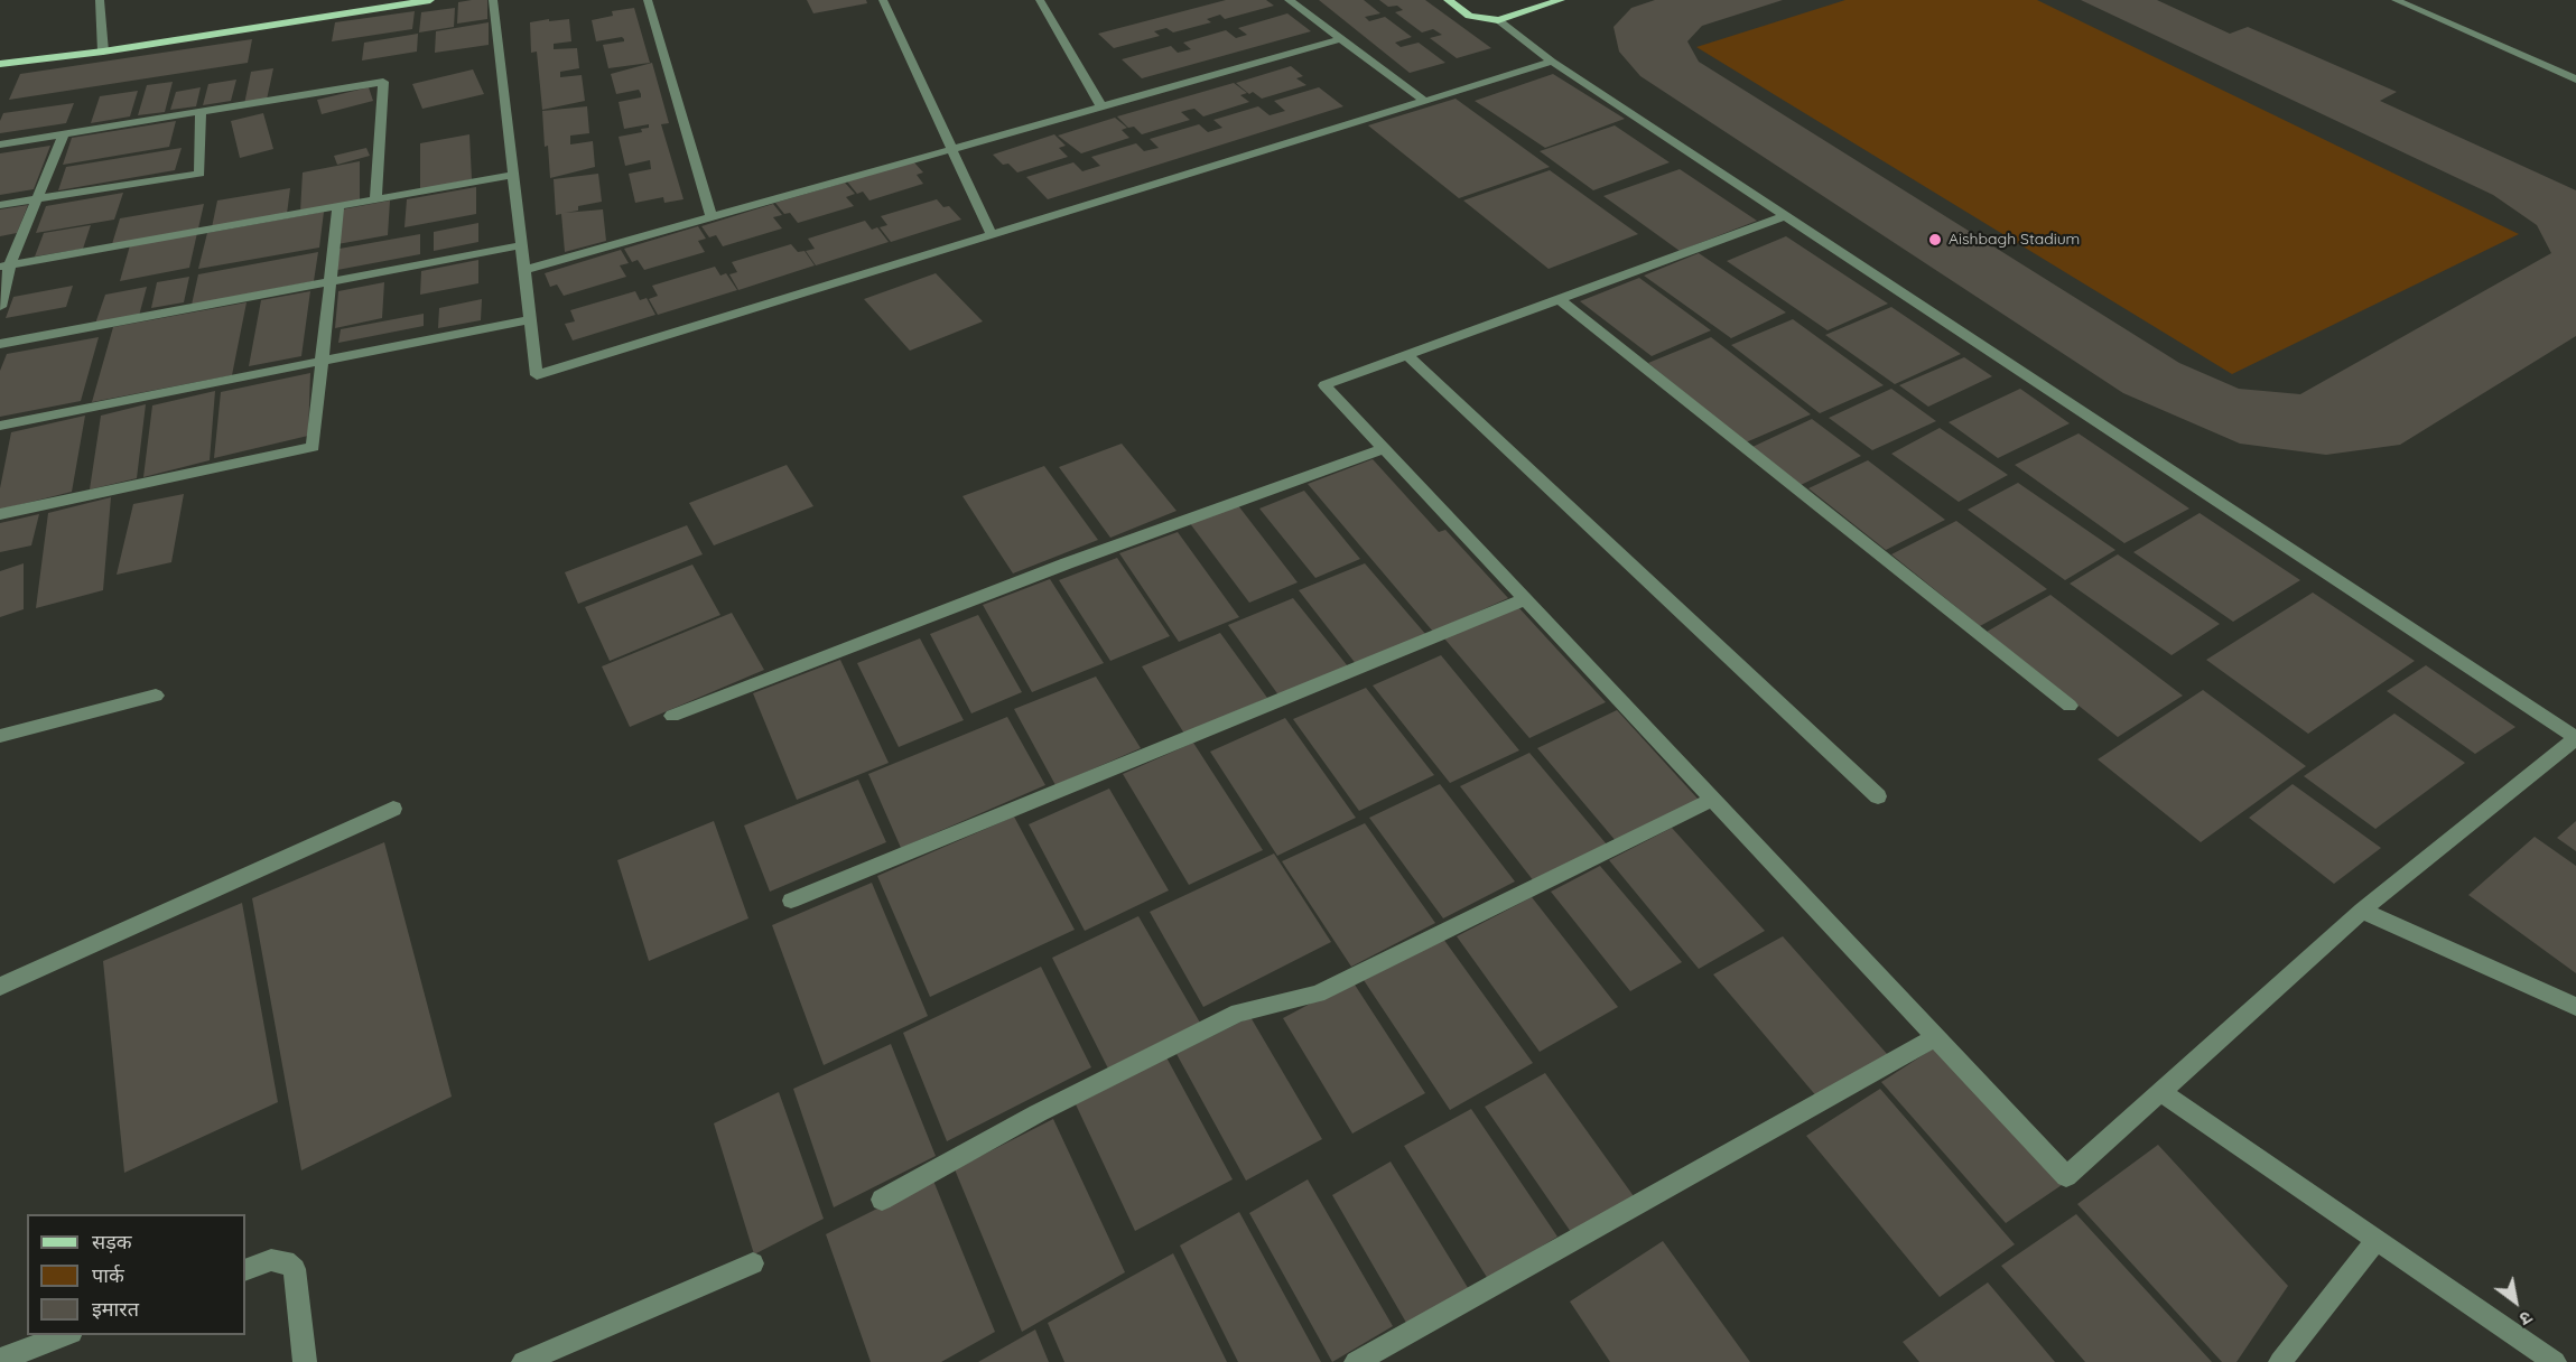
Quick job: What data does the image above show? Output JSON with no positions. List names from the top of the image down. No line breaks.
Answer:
{"places":["Aishbagh Stadium"],"legend":["सड़क","पार्क","इमारत"],"north":"bottom right"}
